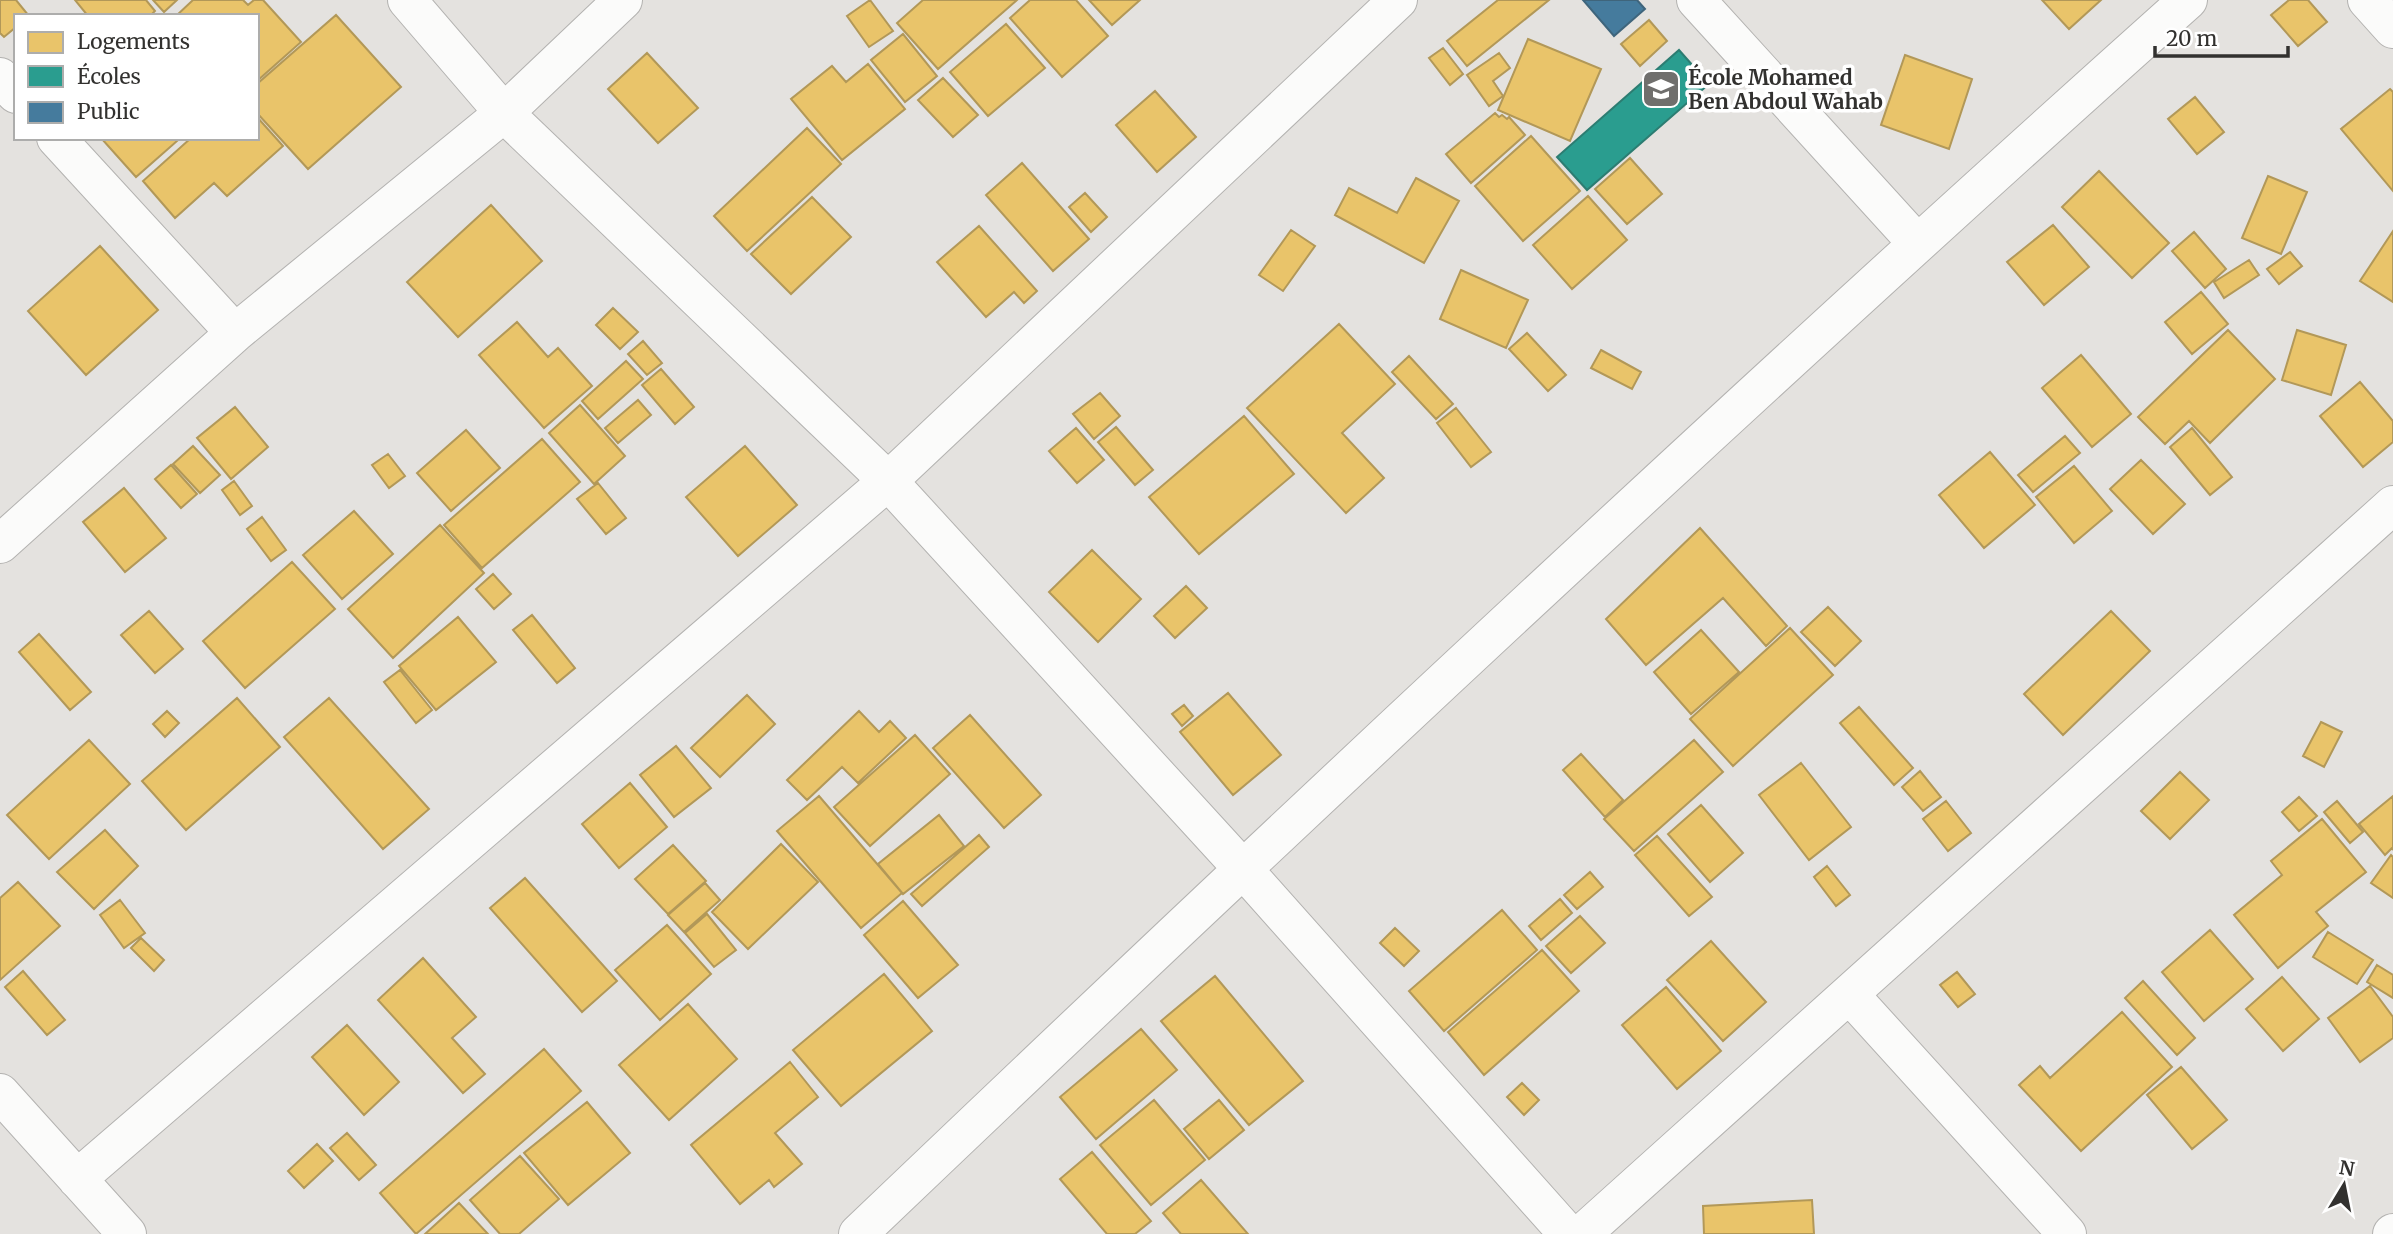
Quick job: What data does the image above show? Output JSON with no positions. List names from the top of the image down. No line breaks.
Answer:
{"places":{"school or university":["École Mohamed Ben Abdoul Wahab"]},"legend":["Logements","Écoles","Public"],"scale_bar":"20 m","north":"top"}
